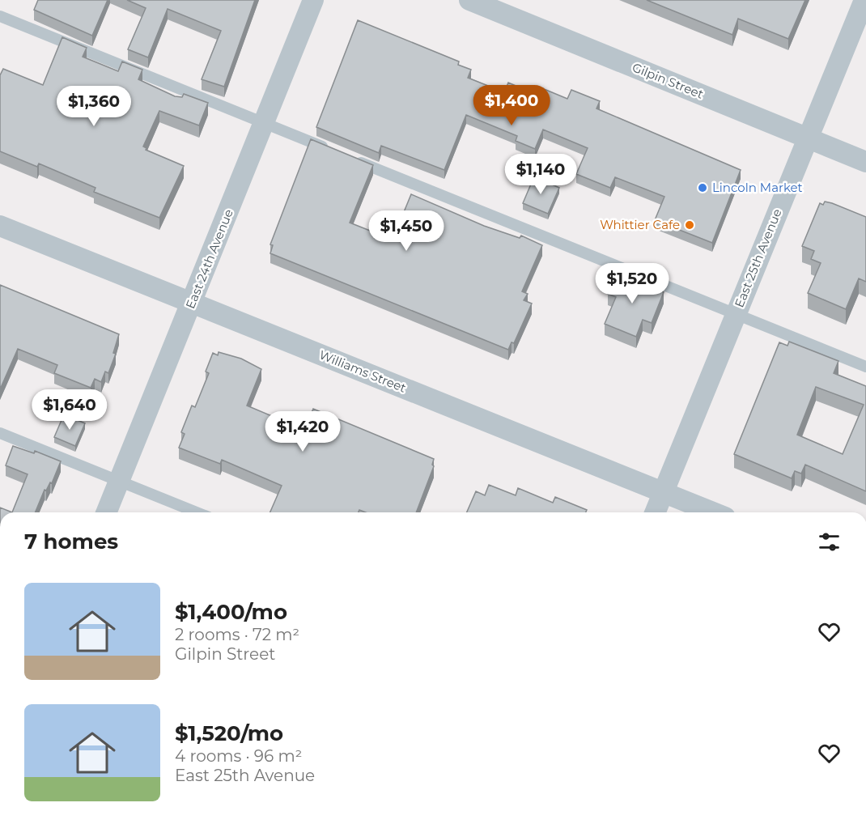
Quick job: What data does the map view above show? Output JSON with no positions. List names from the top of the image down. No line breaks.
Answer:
{"streets":{"street":["Gilpin Street","East 25th Avenue","East 24th Avenue","Williams Street"]},"crossings":[["Gilpin Street","East 25th Avenue"],["East 25th Avenue","Williams Street"],["East 24th Avenue","Williams Street"]],"places":["Lincoln Market","Whittier Cafe"],"page":{"price":["$1,400","$1,360","$1,140","$1,450","$1,520","$1,640","$1,420"],"heading":"7 homes","list":[{"name":"$1,400/mo","note":"2 rooms · 72 m² · Gilpin Street"},{"name":"$1,520/mo","note":"4 rooms · 96 m² · East 25th Avenue"}]}}
